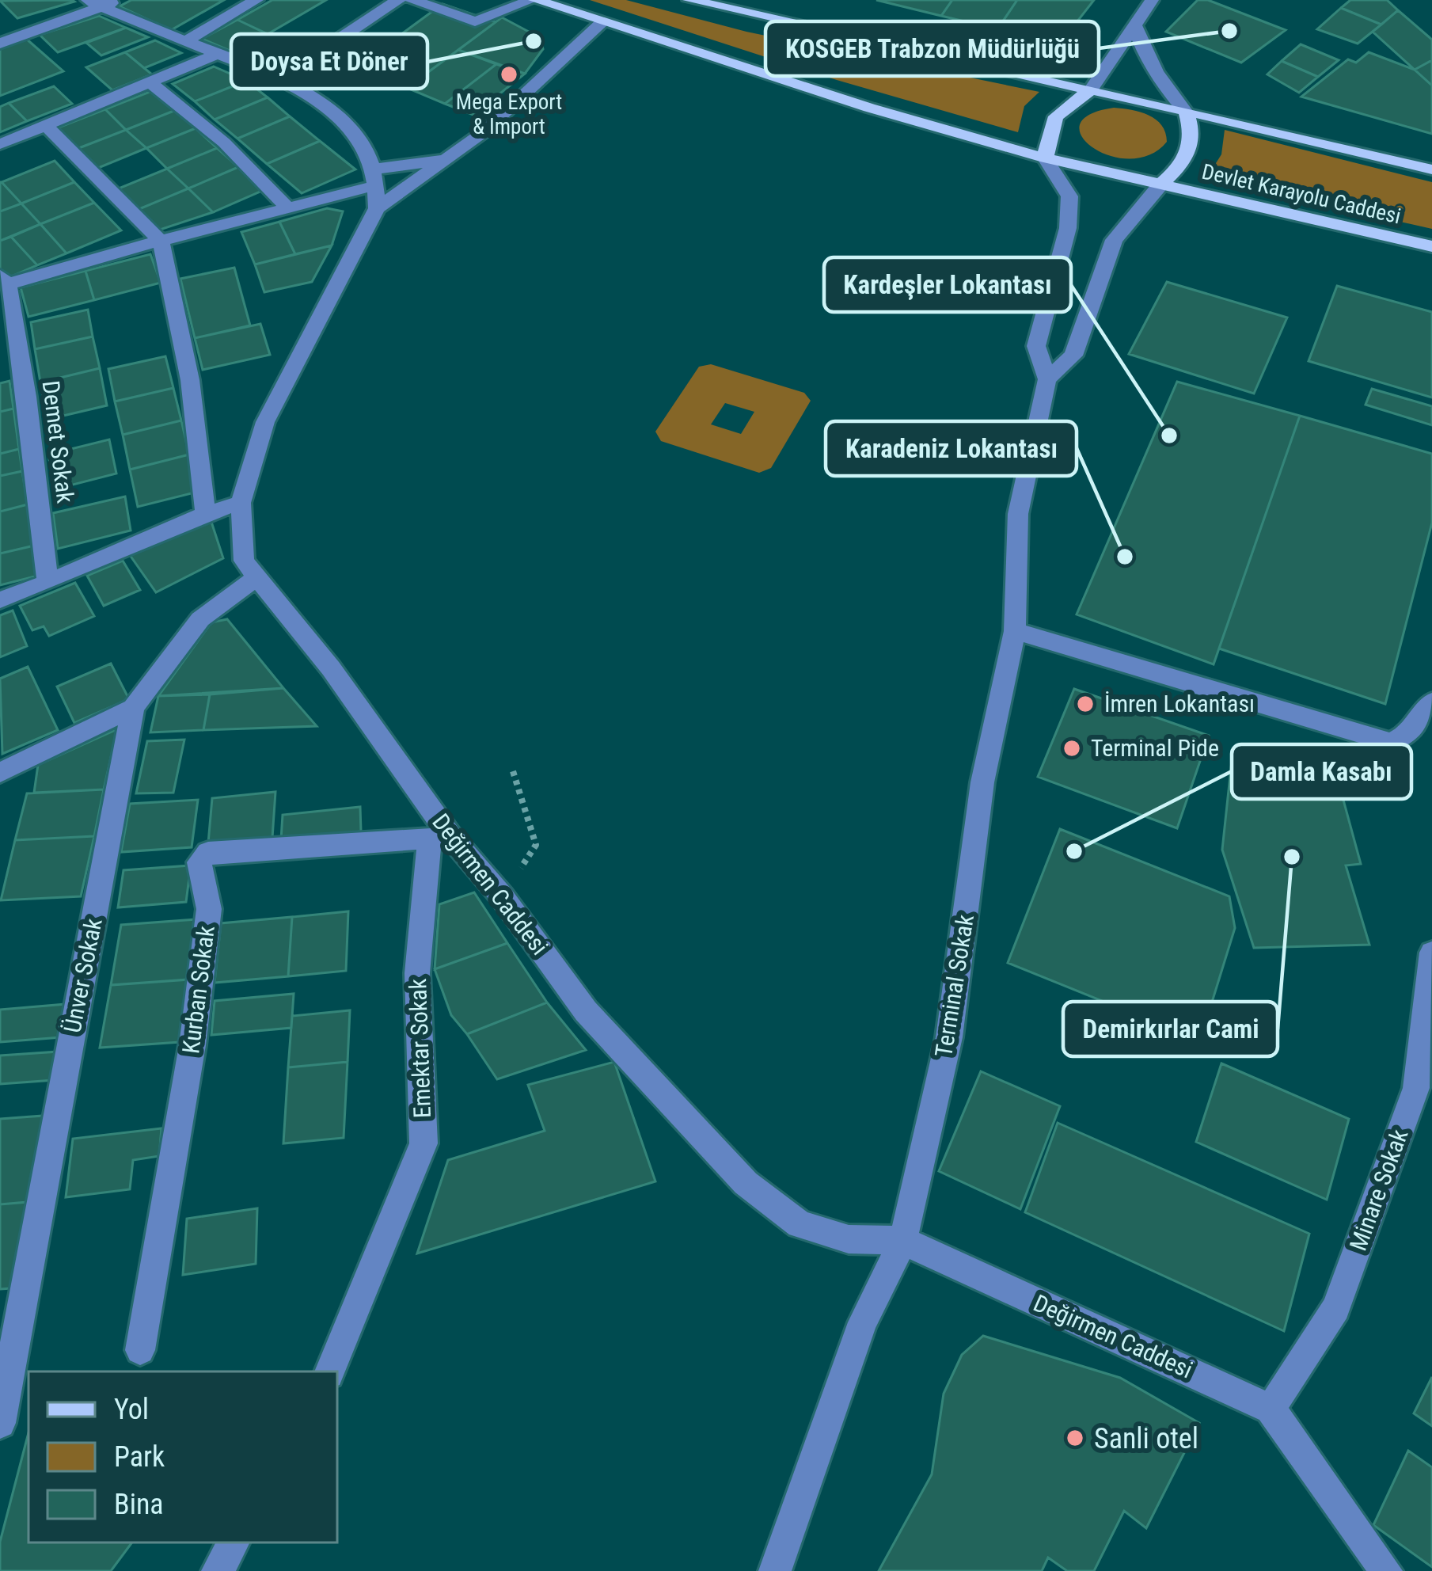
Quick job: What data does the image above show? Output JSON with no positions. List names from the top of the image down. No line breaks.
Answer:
{"streets":{"main road":["Devlet Karayolu Caddesi"],"street":["Demet Sokak","Değirmen Caddesi","Ünver Sokak","Terminal Sokak","Kurban Sokak","Emektar Sokak","Minare Sokak"]},"crossings":[["Devlet Karayolu Caddesi","Terminal Sokak"],["Değirmen Caddesi","Ünver Sokak"],["Değirmen Caddesi","Terminal Sokak"],["Değirmen Caddesi","Kurban Sokak"],["Değirmen Caddesi","Emektar Sokak"],["Değirmen Caddesi","Minare Sokak"],["Kurban Sokak","Emektar Sokak"]],"places":["KOSGEB Trabzon Müdürlüğü","Doysa Et Döner","Mega Export & Import","Kardeşler Lokantası","Karadeniz Lokantası","İmren Lokantası","Terminal Pide","Damla Kasabı","Demirkırlar Cami","Sanli otel"],"legend":["Yol","Park","Bina"]}
